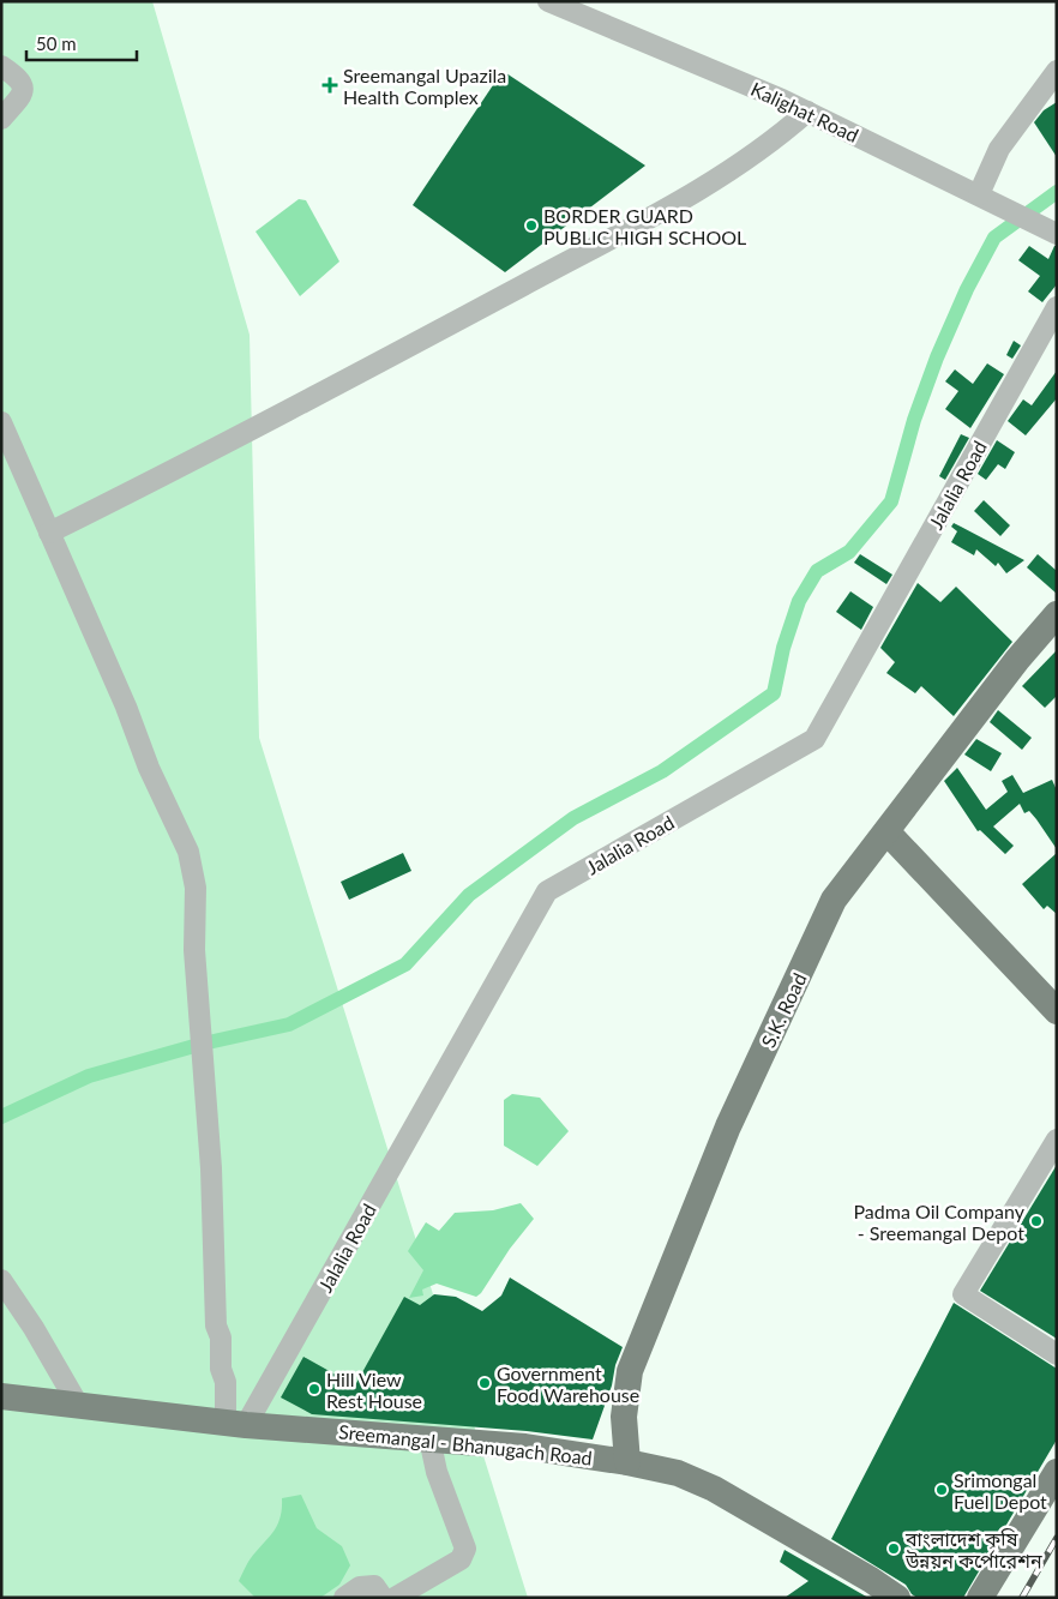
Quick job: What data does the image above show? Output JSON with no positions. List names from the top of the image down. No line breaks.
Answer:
{"streets":{"main road":["S.K. Road","Sreemangal - Bhanugach Road"],"street":["Kalighat Road","Jalalia Road"]},"crossings":[["Jalalia Road","Sreemangal - Bhanugach Road"],["S.K. Road","Sreemangal - Bhanugach Road"]],"places":{"health":["Sreemangal Upazila Health Complex"],"other":["BORDER GUARD PUBLIC HIGH SCHOOL","Padma Oil Company - Sreemangal Depot","Government Food Warehouse","Hill View Rest House","Srimongal Fuel Depot","বাংলাদেশ কৃষি উন্নয়ন কর্পোরেশন"]},"scale_bar":"50 m"}
